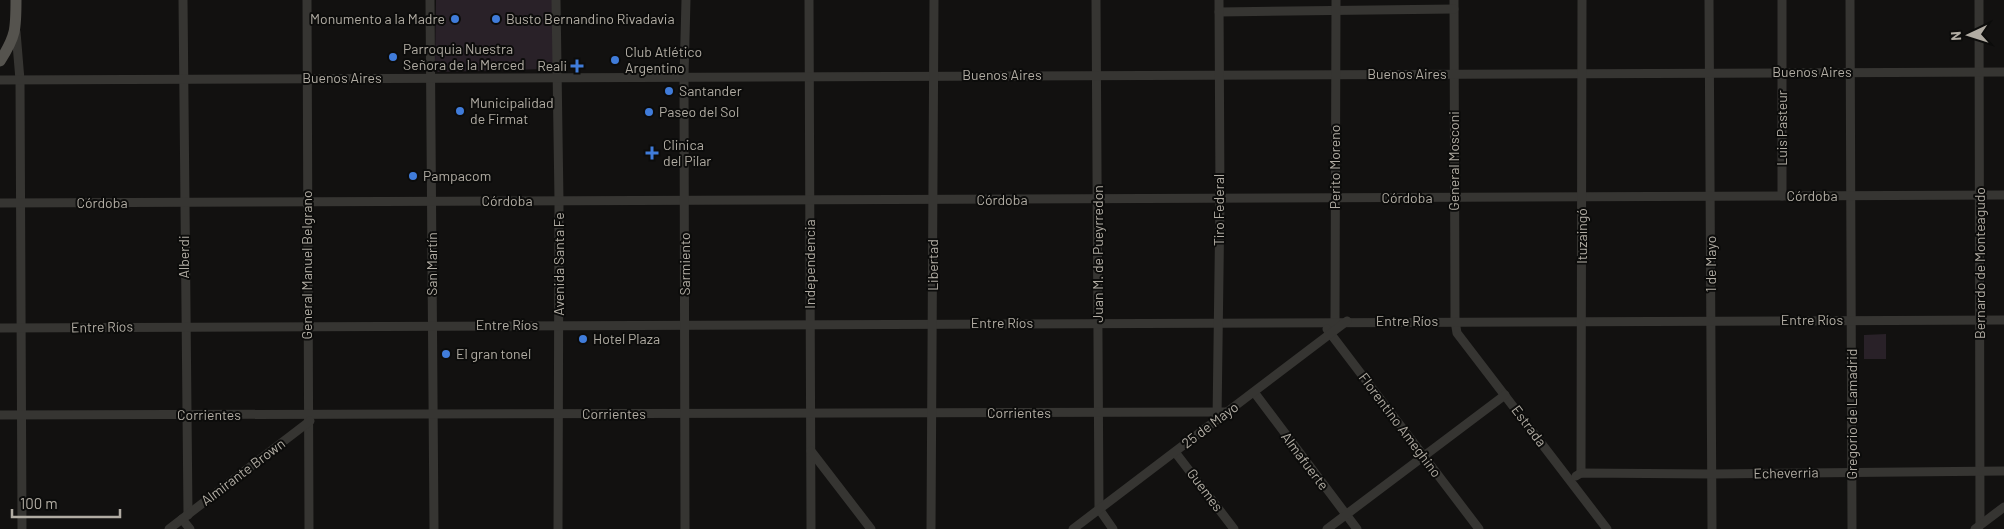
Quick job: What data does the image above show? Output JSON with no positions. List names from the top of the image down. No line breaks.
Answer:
{"streets":{"street":["Buenos Aires","Luis Pasteur","General Mosconi","Perito Moreno","Córdoba","Tiro Federal","Ituzaingó","Juan M. de Pueyrredon","Alberdi","Bernardo de Monteagudo","San Martín","Avenida Santa Fe","Sarmiento","Independencia","1 de Mayo","General Manuel Belgrano","Libertad","Entre Ríos","Corrientes","Gregorio de Lamadrid","25 de Mayo","Florentino Ameghino","Estrada","Almafuerte","Almirante Brown","Echeverria","Guemes"]},"crossings":[["Buenos Aires","Luis Pasteur"],["Buenos Aires","General Mosconi"],["Buenos Aires","Perito Moreno"],["Buenos Aires","Tiro Federal"],["Buenos Aires","Ituzaingó"],["Buenos Aires","Juan M. de Pueyrredon"],["Buenos Aires","Alberdi"],["Buenos Aires","Bernardo de Monteagudo"],["Buenos Aires","San Martín"],["Buenos Aires","Avenida Santa Fe"],["Buenos Aires","Sarmiento"],["Buenos Aires","Independencia"],["Buenos Aires","1 de Mayo"],["Buenos Aires","General Manuel Belgrano"],["Buenos Aires","Libertad"],["Buenos Aires","Gregorio de Lamadrid"],["Luis Pasteur","Córdoba"],["General Mosconi","Córdoba"],["General Mosconi","Entre Ríos"],["General Mosconi","Estrada"],["Perito Moreno","Córdoba"],["Perito Moreno","Entre Ríos"],["Perito Moreno","25 de Mayo"],["Perito Moreno","Florentino Ameghino"],["Córdoba","Tiro Federal"],["Córdoba","Ituzaingó"],["Córdoba","Juan M. de Pueyrredon"],["Córdoba","Alberdi"],["Córdoba","Bernardo de Monteagudo"],["Córdoba","San Martín"],["Córdoba","Avenida Santa Fe"],["Córdoba","Sarmiento"],["Córdoba","Independencia"],["Córdoba","1 de Mayo"],["Córdoba","General Manuel Belgrano"],["Córdoba","Libertad"],["Córdoba","Gregorio de Lamadrid"],["Tiro Federal","Entre Ríos"],["Tiro Federal","Corrientes"],["Tiro Federal","25 de Mayo"],["Ituzaingó","Entre Ríos"],["Ituzaingó","Echeverria"],["Juan M. de Pueyrredon","Entre Ríos"],["Juan M. de Pueyrredon","Corrientes"],["Juan M. de Pueyrredon","25 de Mayo"],["Alberdi","Entre Ríos"],["Alberdi","Corrientes"],["Alberdi","Almirante Brown"],["Bernardo de Monteagudo","Entre Ríos"],["Bernardo de Monteagudo","Echeverria"],["San Martín","Entre Ríos"],["San Martín","Corrientes"],["Avenida Santa Fe","Entre Ríos"],["Avenida Santa Fe","Corrientes"],["Sarmiento","Entre Ríos"],["Sarmiento","Corrientes"],["Independencia","Entre Ríos"],["Independencia","Corrientes"],["1 de Mayo","Entre Ríos"],["1 de Mayo","Echeverria"],["General Manuel Belgrano","Entre Ríos"],["General Manuel Belgrano","Corrientes"],["General Manuel Belgrano","Almirante Brown"],["Libertad","Entre Ríos"],["Libertad","Corrientes"],["Entre Ríos","Gregorio de Lamadrid"],["Entre Ríos","25 de Mayo"],["Entre Ríos","Florentino Ameghino"],["Entre Ríos","Estrada"],["Corrientes","25 de Mayo"],["Corrientes","Almirante Brown"],["Gregorio de Lamadrid","Echeverria"],["25 de Mayo","Florentino Ameghino"],["25 de Mayo","Almafuerte"],["25 de Mayo","Guemes"]],"places":{"other":["Monumento a la Madre","Busto Bernandino Rivadavia","Parroquia Nuestra Señora de la Merced","Club Atlético Argentino","Santander","Municipalidad de Firmat","Paseo del Sol","Pampacom","Hotel Plaza","El gran tonel"],"health":["Reali","Clinica del Pilar"]},"scale_bar":"100 m","north":"left"}
